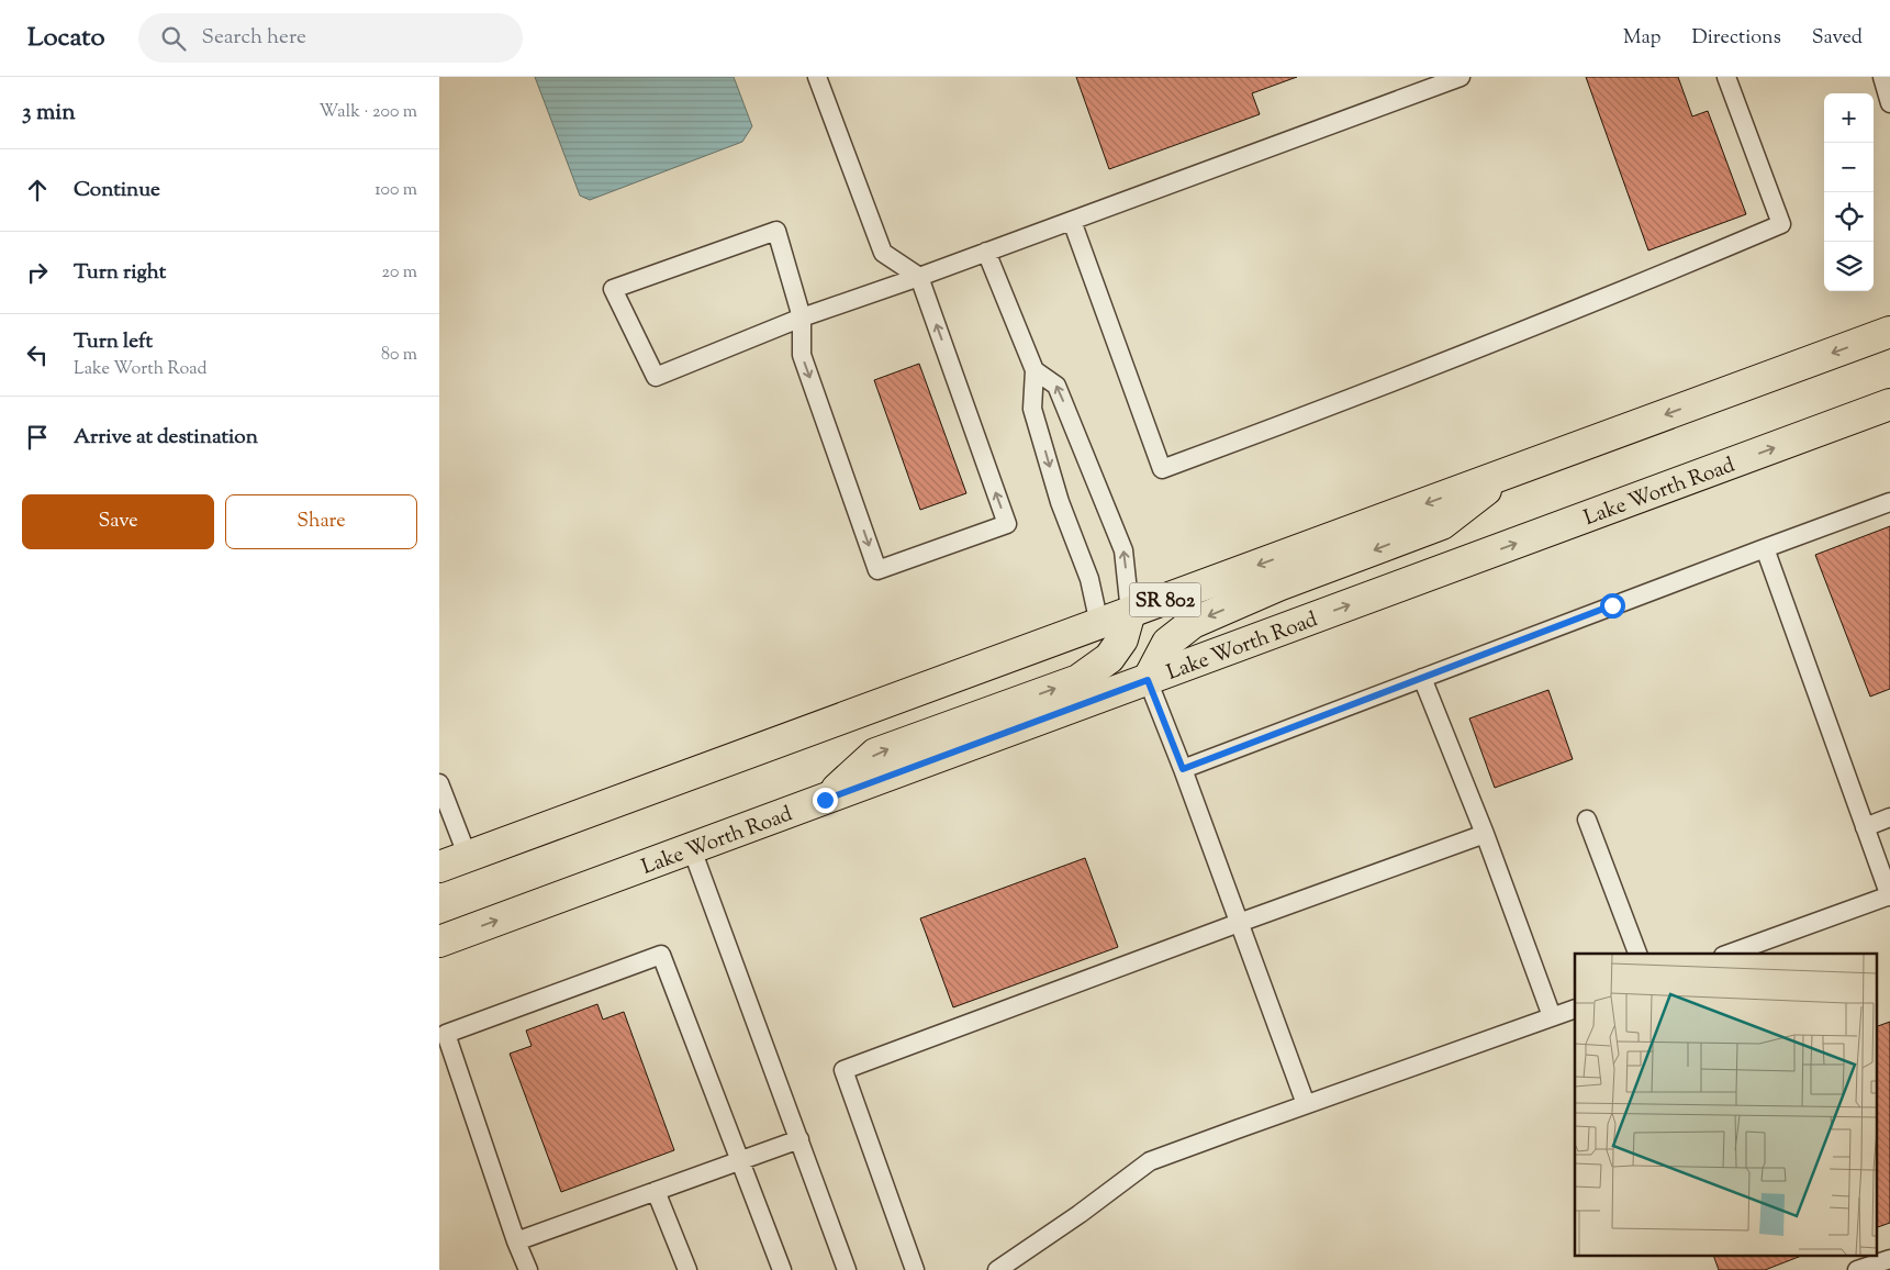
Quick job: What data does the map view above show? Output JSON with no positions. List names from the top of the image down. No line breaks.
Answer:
{"streets":{"main road":["Lake Worth Road","SR 802"]},"page":{"header":"Locato","search":"Search here","nav":["Map","Directions","Saved"],"heading":["3 min","Walk · 200 m"],"map_buttons":["+","−"],"list":[["Continue","100 m"],["Turn right","20 m"],["Turn left","Lake Worth Road","80 m"],"Arrive at destination"],"buttons":["Save","Share"]}}
